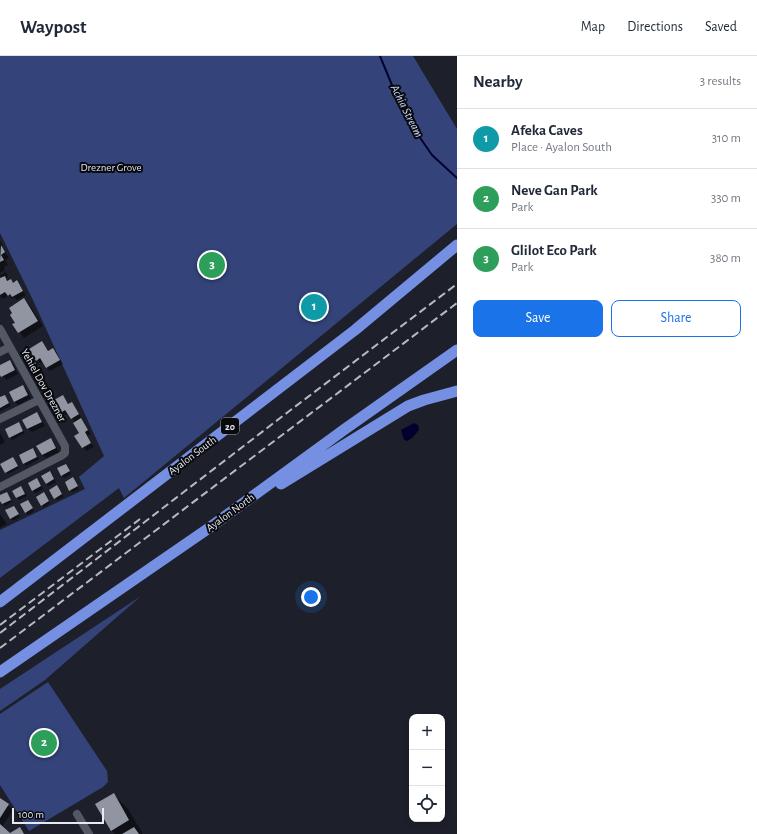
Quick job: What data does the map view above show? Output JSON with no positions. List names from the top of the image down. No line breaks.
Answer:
{"streets":{"highway":["20","Ayalon South","Ayalon North"],"street":["Yehiel Dov Drezner"]},"water":["Achia Stream"],"parks":["Drezner Grove"],"scale_bar":"100 m","page":{"header":"Waypost","nav":["Map","Directions","Saved"],"heading":["Nearby","3 results"],"list":[{"mark":"1","name":"Afeka Caves","note":"Place · Ayalon South","value":"310 m"},{"mark":"2","name":"Neve Gan Park","note":"Park","value":"330 m"},{"mark":"3","name":"Glilot Eco Park","note":"Park","value":"380 m"}],"pins":["3","1","2"],"buttons":["Save","Share"],"map_buttons":["+","−"],"scale":"100 m"}}
